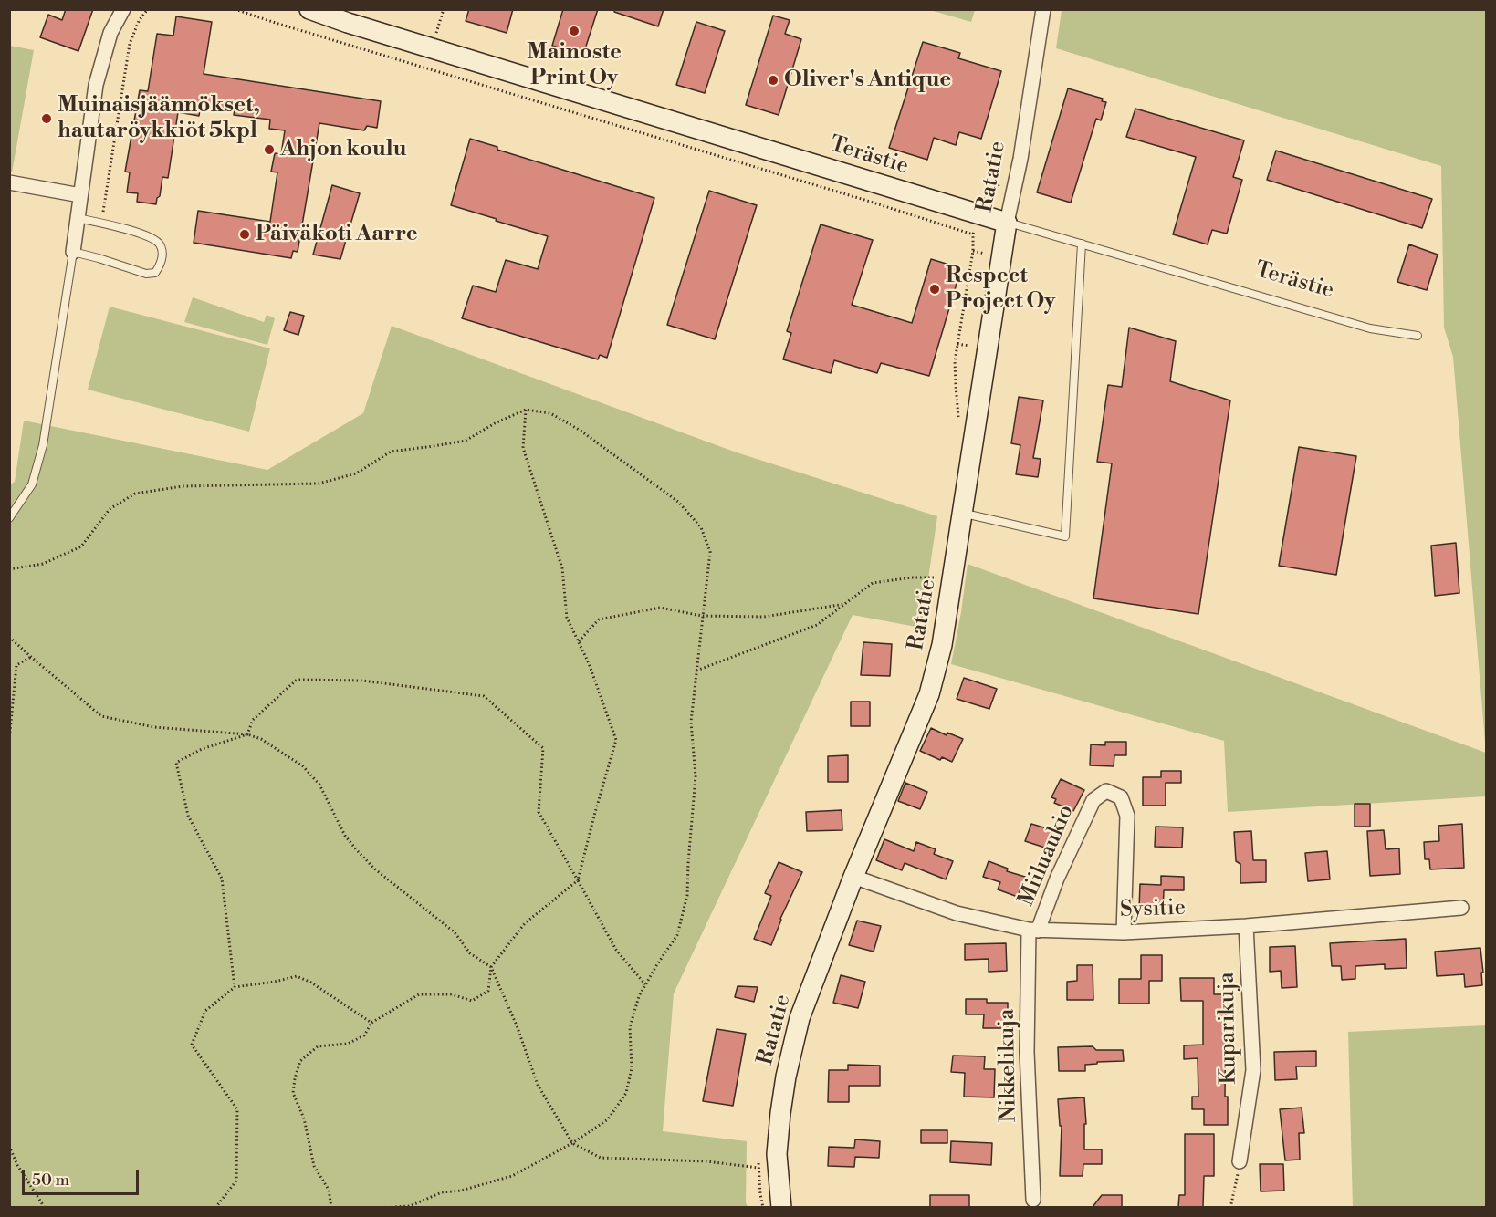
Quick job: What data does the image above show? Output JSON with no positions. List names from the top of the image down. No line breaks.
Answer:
{"streets":{"street":["Terästie","Ratatie","Miiluaukio","Sysitie","Kuparikuja","Nikkelikuja"]},"crossings":[["Terästie","Ratatie"],["Ratatie","Sysitie"],["Miiluaukio","Sysitie"],["Miiluaukio","Nikkelikuja"],["Sysitie","Kuparikuja"],["Sysitie","Nikkelikuja"]],"places":["Mainoste Print Oy","Oliver's Antique","Muinaisjäännökset, hautaröykkiöt 5kpl","Ahjon koulu","Päiväkoti Aarre","Respect Project Oy"],"scale_bar":"50 m"}
